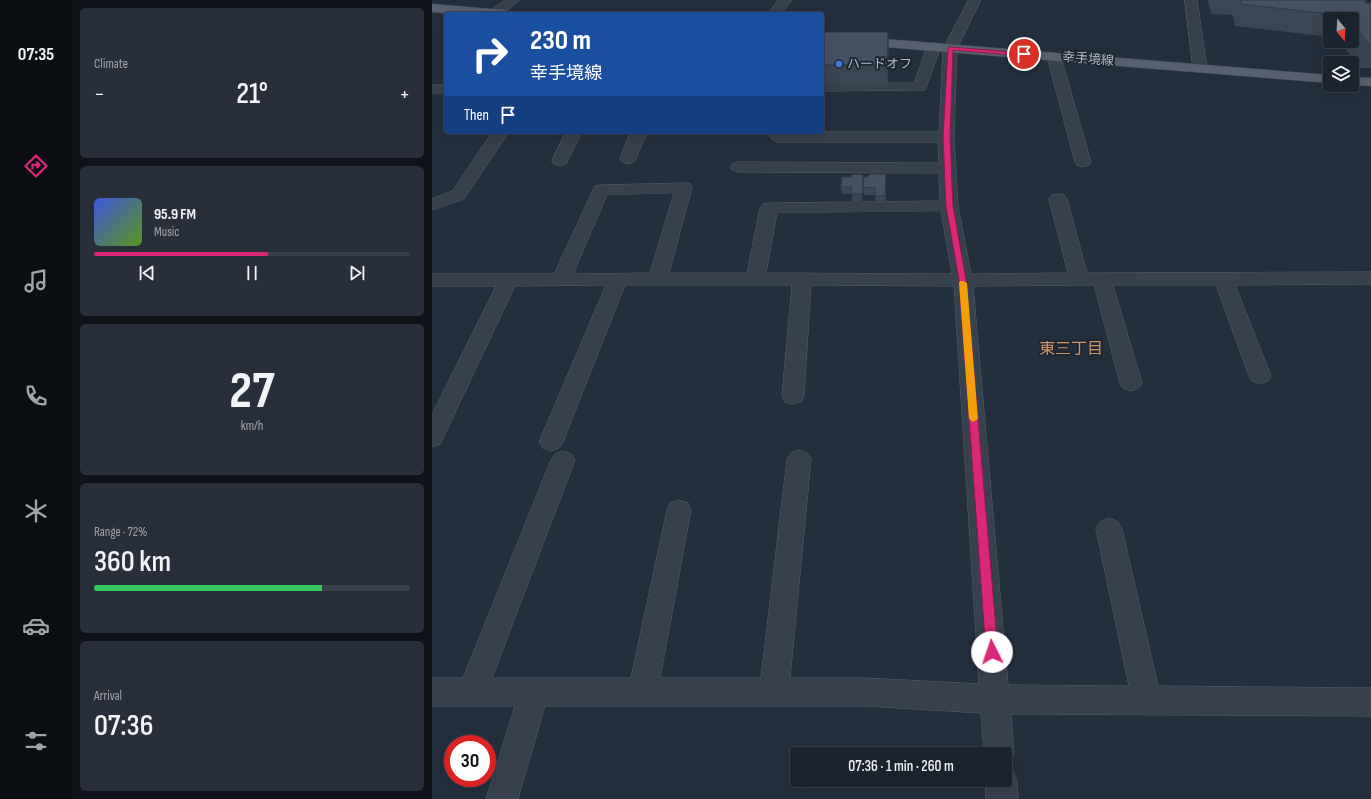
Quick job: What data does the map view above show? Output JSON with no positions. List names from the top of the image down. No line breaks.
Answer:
{"streets":{"main road":["幸手境線"]},"districts":["東三丁目"],"places":["ハードオフ"],"north":"bottom","page":{"tabs":"07:35","tile":["Climate",["27","km/h"],["Range · 72%","360 km"],["Arrival","07:36"]],"turn":["230 m","幸手境線"],"heat":["−","21°","+"],"then":"Then","song":["95.9 FM","Music"],"limit":"30","trip":"07:36 · 1 min · 260 m"}}
